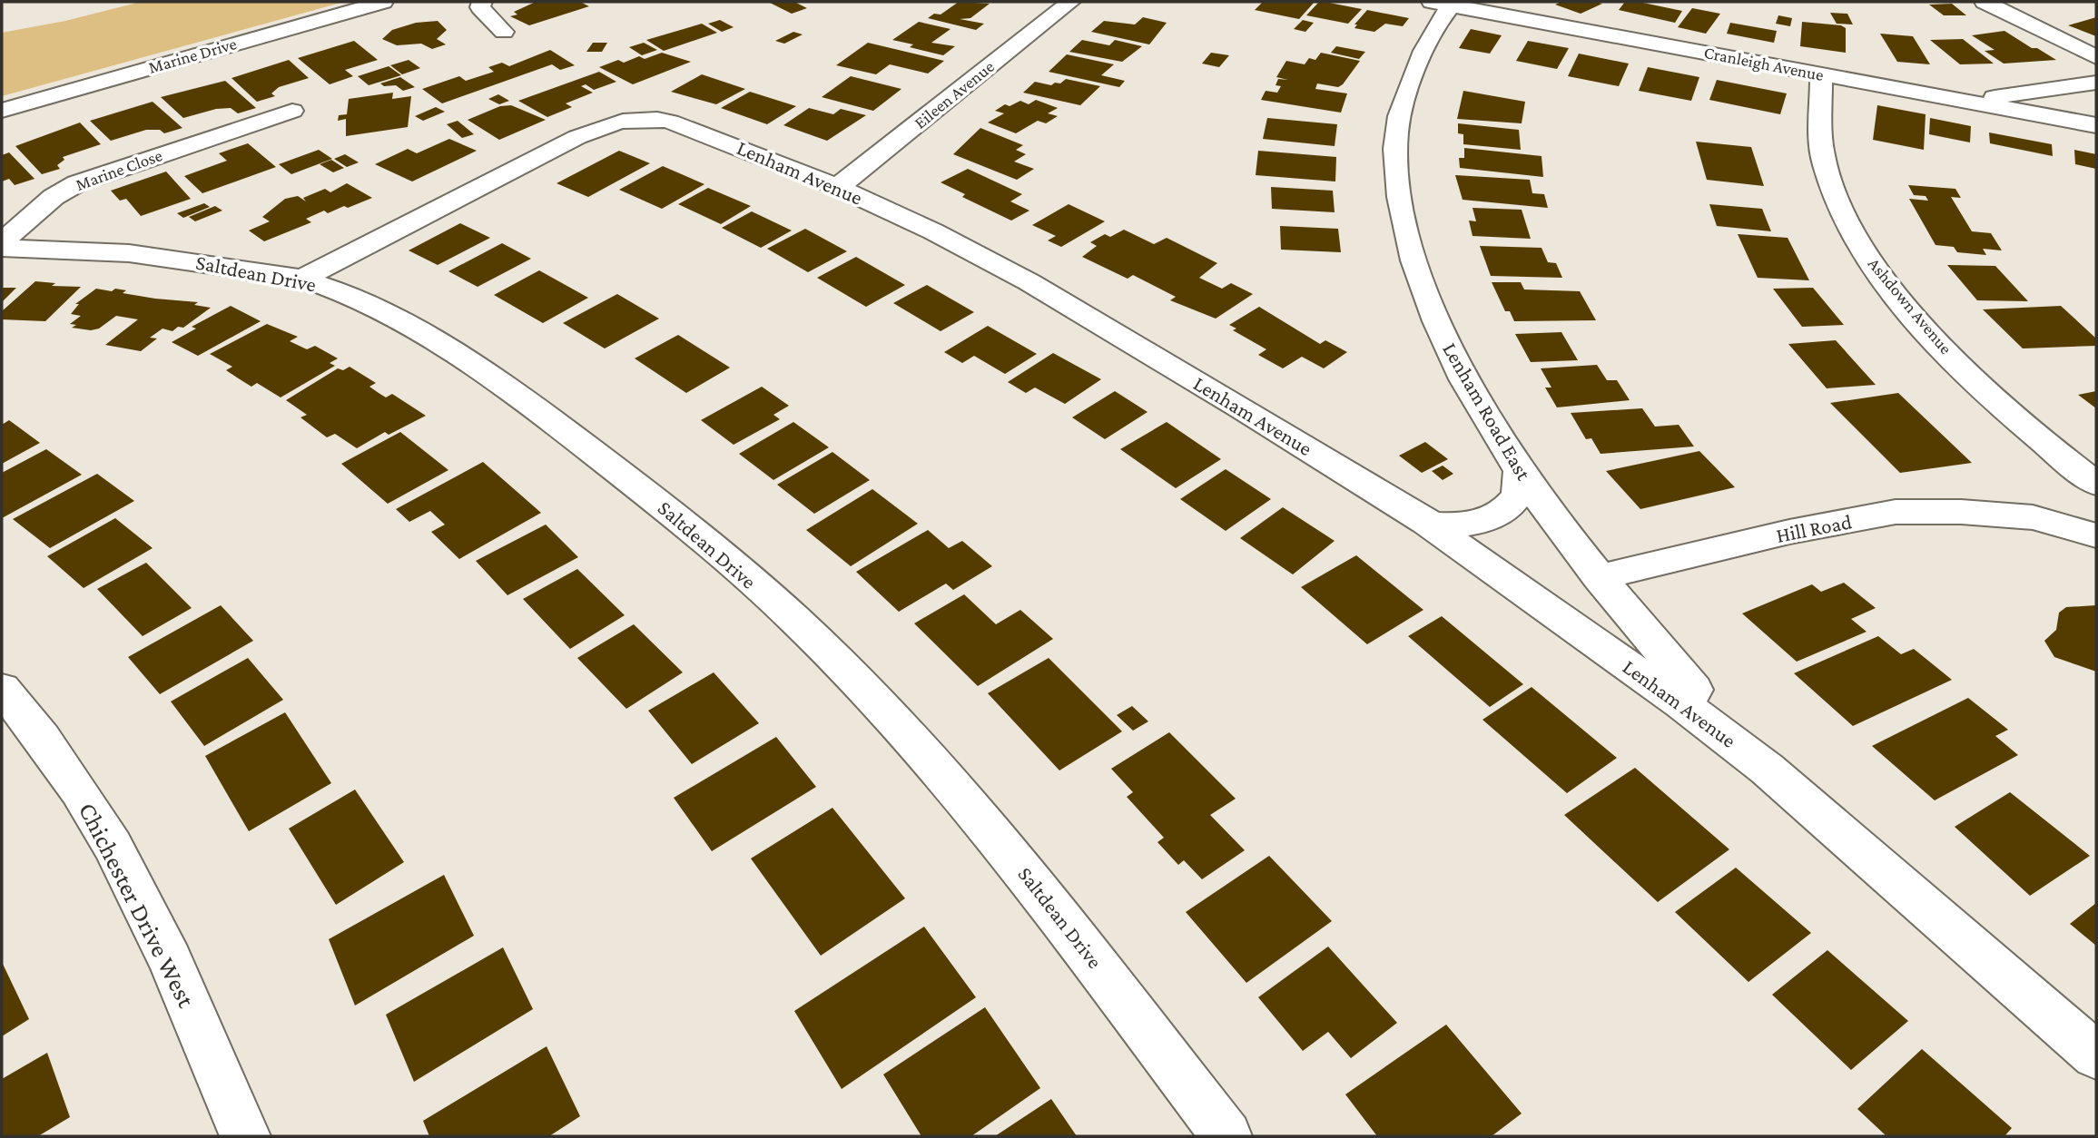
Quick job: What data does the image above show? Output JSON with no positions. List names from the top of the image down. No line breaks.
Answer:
{"streets":{"street":["Marine Drive","Cranleigh Avenue","Eileen Avenue","Marine Close","Lenham Avenue","Saltdean Drive","Ashdown Avenue","Lenham Road East","Hill Road","Chichester Drive West"]},"crossings":[["Cranleigh Avenue","Ashdown Avenue"],["Cranleigh Avenue","Lenham Road East"],["Eileen Avenue","Lenham Avenue"],["Lenham Avenue","Saltdean Drive"],["Lenham Avenue","Lenham Road East"],["Ashdown Avenue","Hill Road"],["Lenham Road East","Hill Road"]]}
